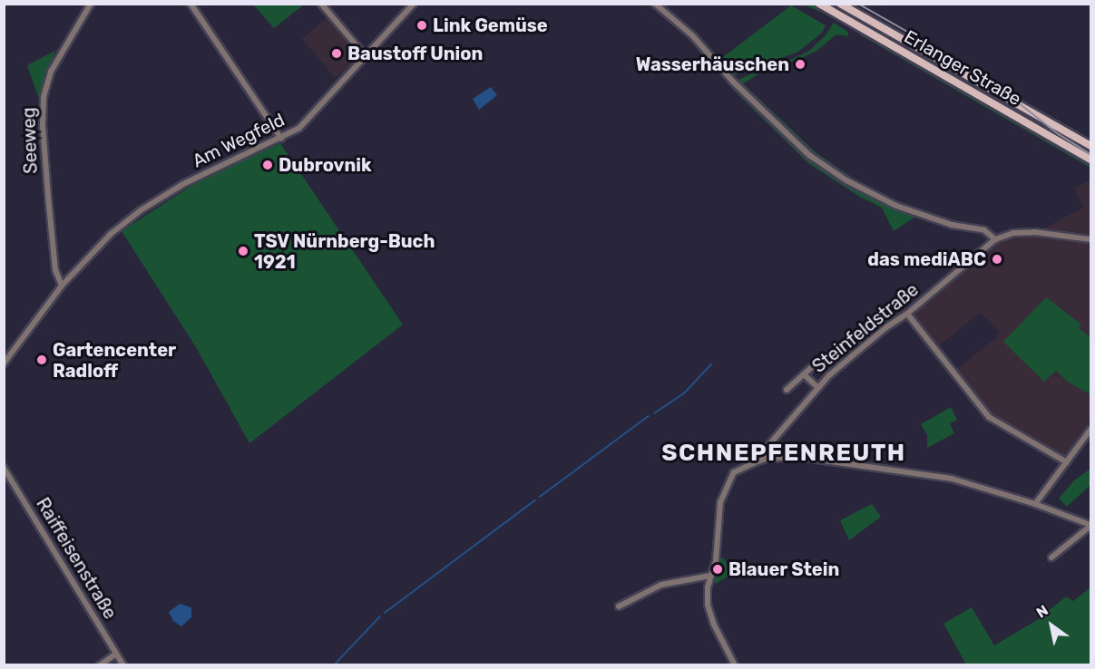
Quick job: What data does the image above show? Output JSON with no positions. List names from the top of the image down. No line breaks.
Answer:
{"streets":{"main road":["Erlanger Straße"],"street":["Seeweg","Am Wegfeld","Steinfeldstraße","Raiffeisenstraße"]},"crossings":[["Seeweg","Am Wegfeld"]],"districts":["SCHNEPFENREUTH"],"places":["Link Gemüse","Baustoff Union","Wasserhäuschen","Dubrovnik","TSV Nürnberg-Buch 1921","das mediABC","Gartencenter Radloff","Blauer Stein"],"north":"top left"}
